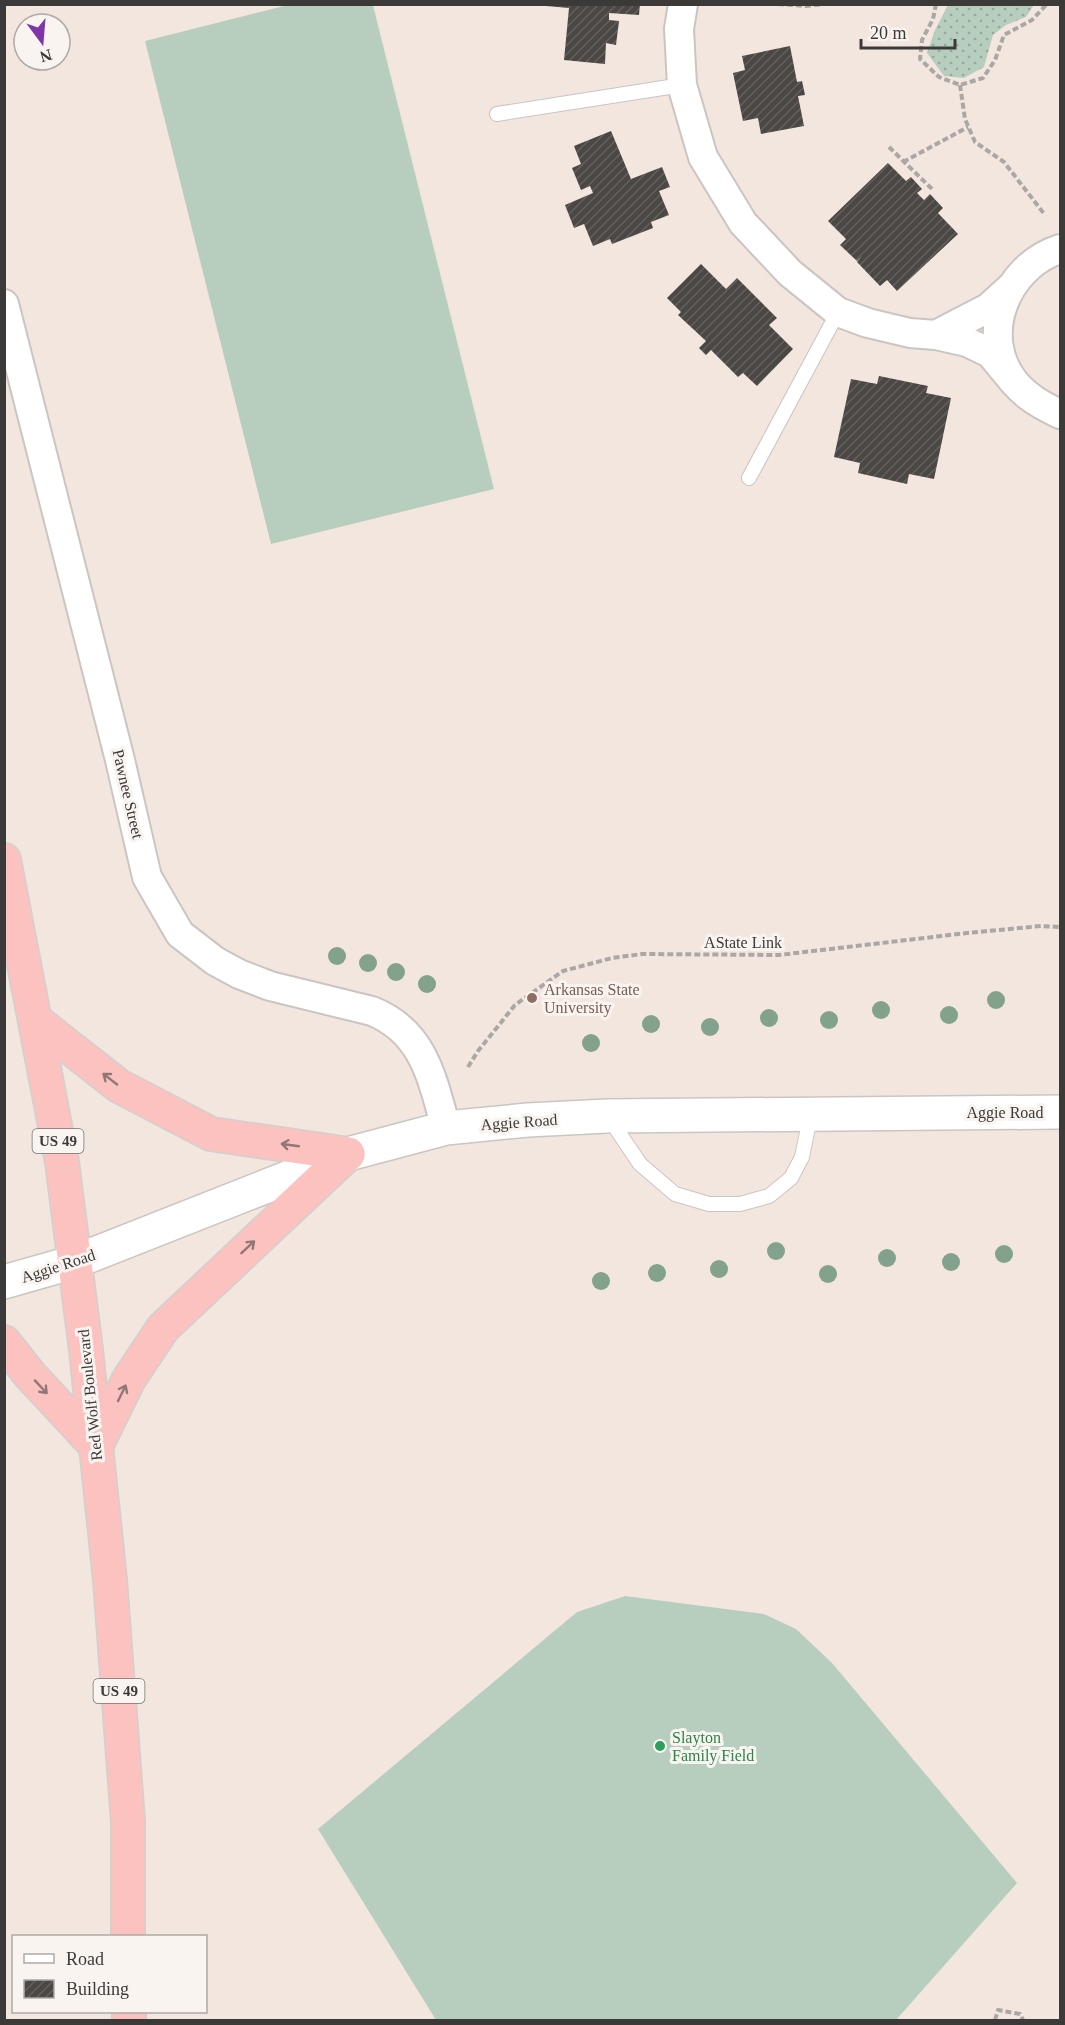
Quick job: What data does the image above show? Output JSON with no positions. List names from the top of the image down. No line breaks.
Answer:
{"streets":{"highway":["US 49","Red Wolf Boulevard"],"street":["Pawnee Street","Aggie Road"],"path":["AState Link"]},"crossings":[["Pawnee Street","Aggie Road"],["Aggie Road","Red Wolf Boulevard"]],"places":["Arkansas State University","Slayton Family Field"],"legend":["Road","Building"],"scale_bar":"20 m","north":"bottom"}
